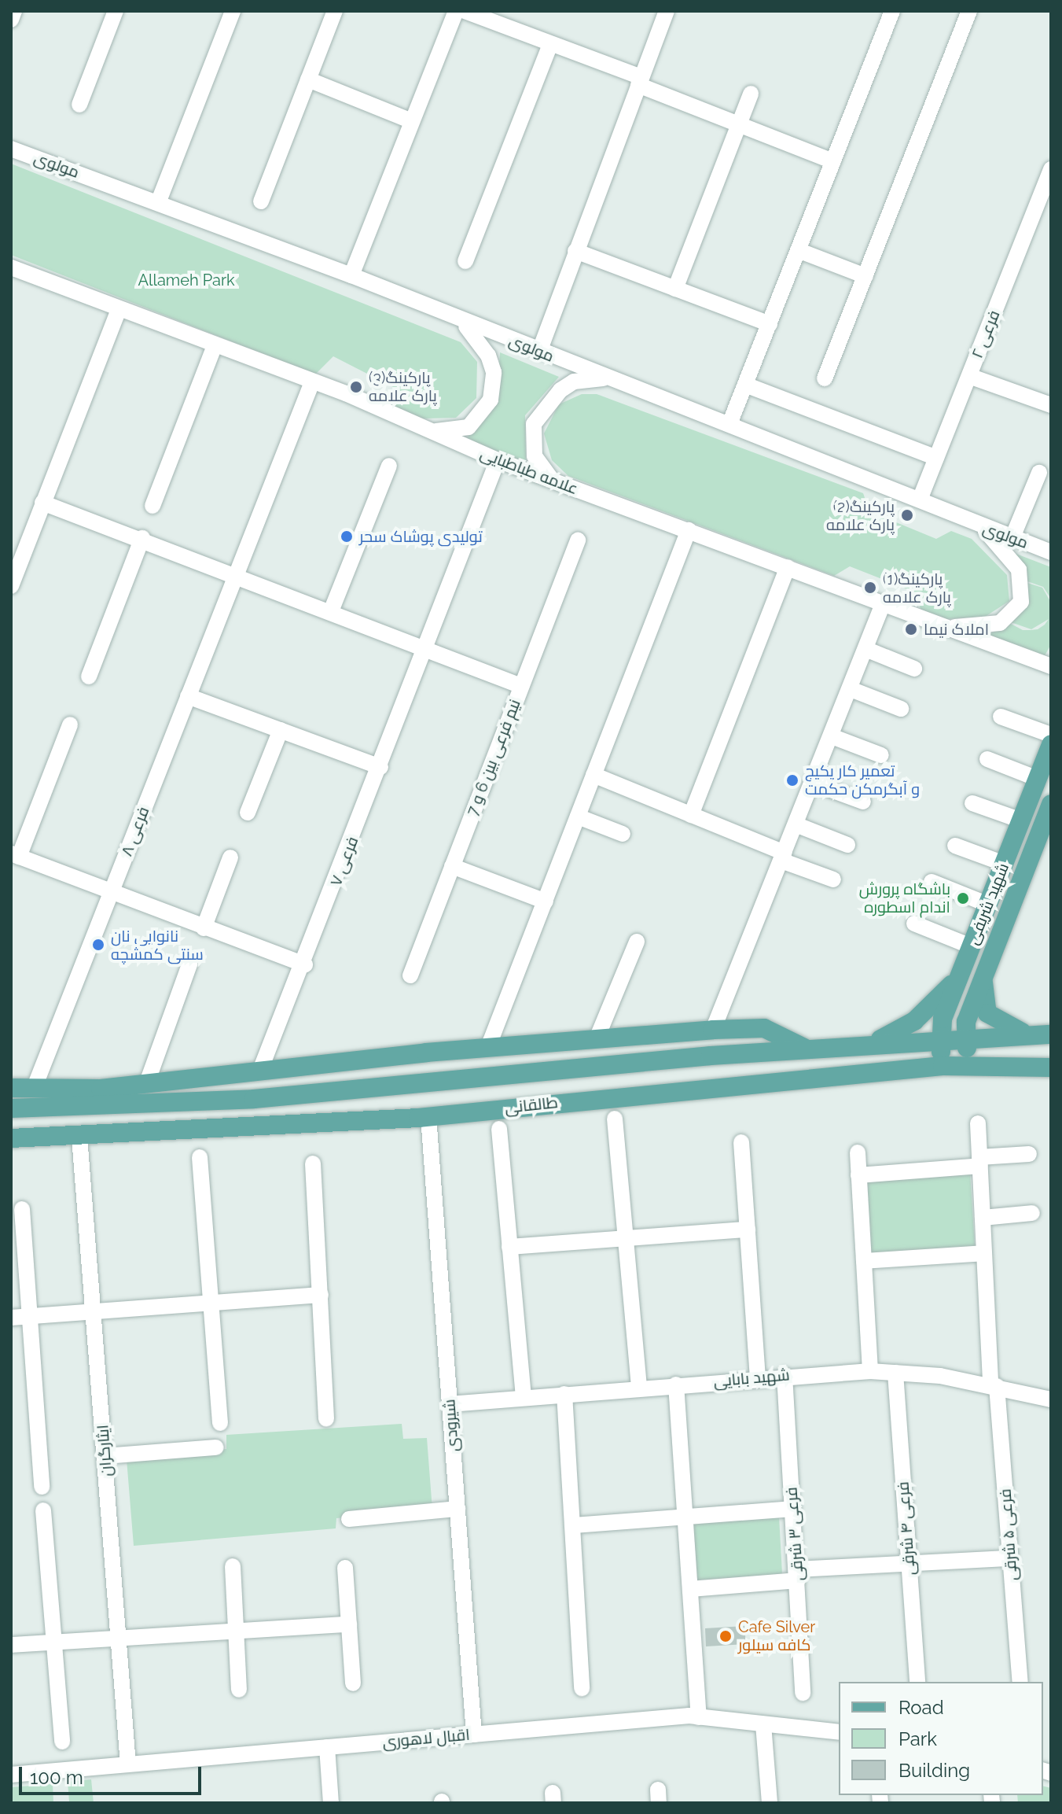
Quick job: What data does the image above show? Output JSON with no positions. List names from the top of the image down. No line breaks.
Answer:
{"streets":{"main road":["شهید شریفی","طالقانی"],"street":["مولوی","فرعی ۲","علامه طباطبایی","نیم فرعی بین 6 و 7","فرعی ۸","فرعی ۷","شهید بابایی","شیرودی","ایثارگران","فرعی ۴ شرقی","فرعی ۳ شرقی","فرعی ۵ شرقی","اقبال لاهوری"]},"crossings":[["مولوی","فرعی ۲"],["علامه طباطبایی","فرعی ۸"],["علامه طباطبایی","فرعی ۷"],["شهید شریفی","طالقانی"],["طالقانی","شیرودی"],["طالقانی","ایثارگران"],["شهید بابایی","شیرودی"],["شهید بابایی","فرعی ۴ شرقی"],["شهید بابایی","فرعی ۳ شرقی"],["شهید بابایی","فرعی ۵ شرقی"],["شیرودی","اقبال لاهوری"],["ایثارگران","اقبال لاهوری"]],"parks":["Allameh Park"],"places":["پارکینگ(3) پارک علامه","پارکینگ(2) پارک علامه","تولیدی پوشاک سحر","پارکینگ(1) پارک علامه","املاک نیما","تعمیر کار پکیج و آبگرمکن حکمت","باشگاه پرورش اندام اسطوره","نانوایی نان سنتی کمشچه","Cafe Silver کافه سیلور"],"legend":["Road","Park","Building"],"scale_bar":"100 m"}
